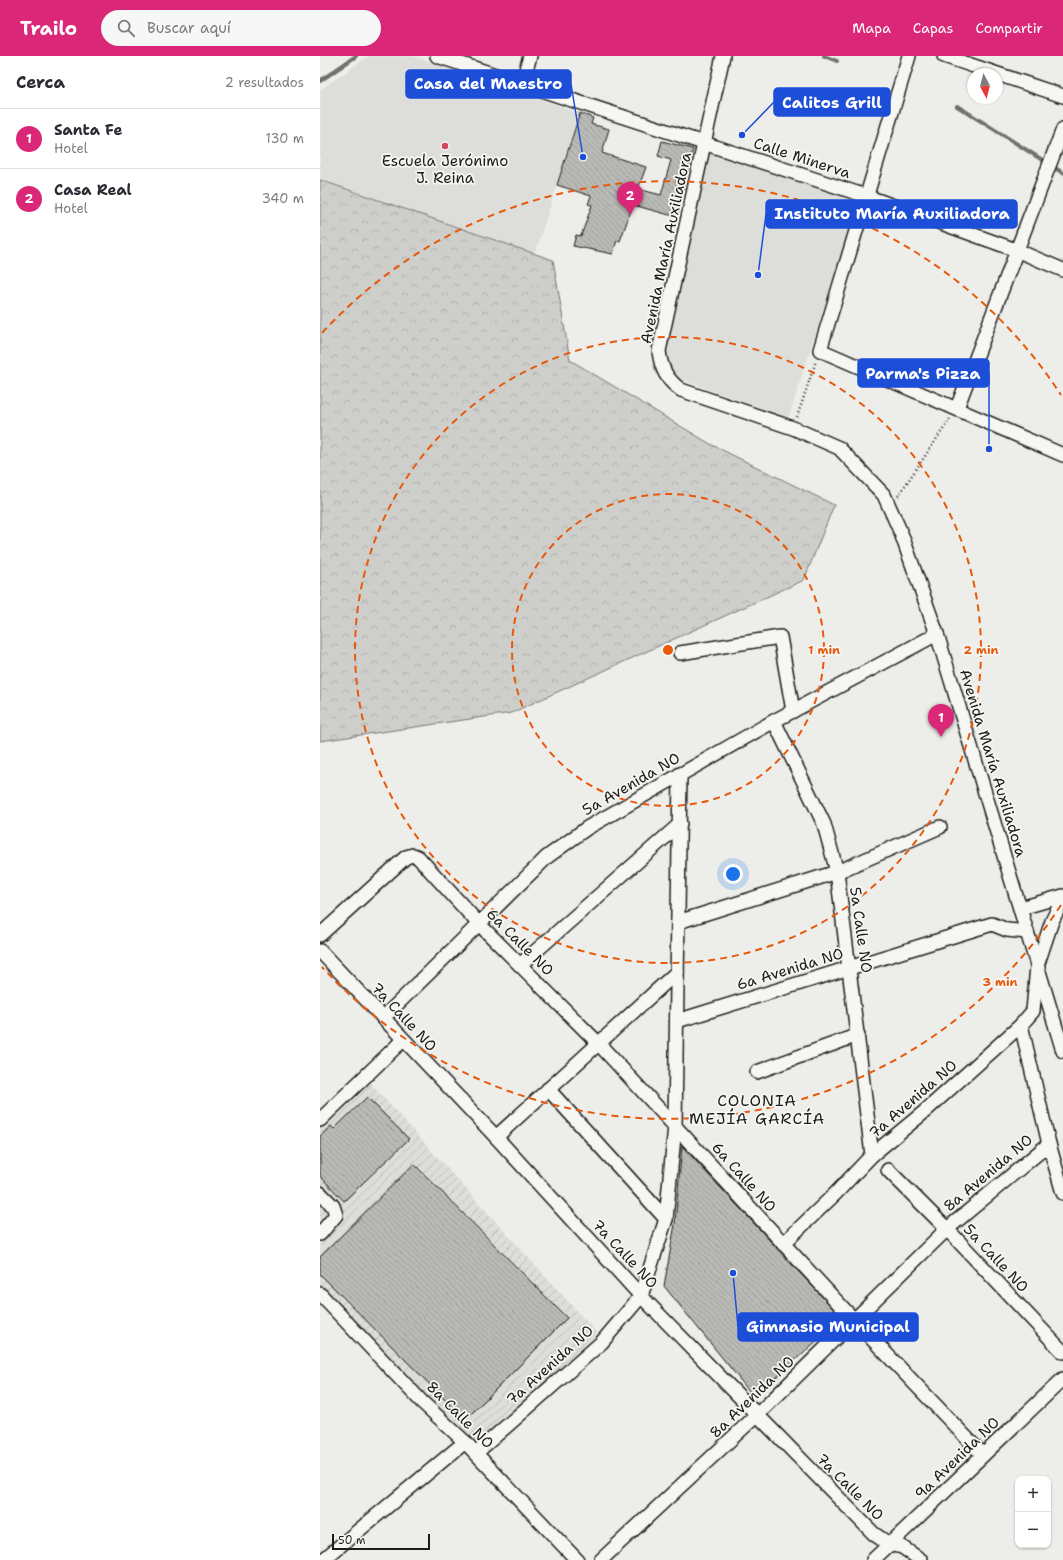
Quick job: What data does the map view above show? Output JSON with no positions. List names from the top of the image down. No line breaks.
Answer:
{"streets":{"street":["Calle Minerva","Avenida María Auxiliadora","5a Avenida NO","5a Calle NO","6a Calle NO","6a Avenida NO","7a Calle NO","7a Avenida NO","8a Avenida NO","8a Calle NO","9a Avenida NO"]},"crossings":[["Calle Minerva","Avenida María Auxiliadora"],["Avenida María Auxiliadora","5a Avenida NO"],["Avenida María Auxiliadora","6a Avenida NO"],["Avenida María Auxiliadora","7a Avenida NO"],["5a Avenida NO","5a Calle NO"],["5a Avenida NO","6a Calle NO"],["5a Avenida NO","7a Calle NO"],["5a Calle NO","6a Avenida NO"],["5a Calle NO","7a Avenida NO"],["5a Calle NO","8a Avenida NO"],["6a Calle NO","7a Avenida NO"],["6a Calle NO","8a Avenida NO"],["6a Calle NO","9a Avenida NO"],["7a Calle NO","7a Avenida NO"],["7a Calle NO","8a Avenida NO"],["7a Calle NO","9a Avenida NO"],["7a Avenida NO","8a Calle NO"]],"districts":["COLONIA MEJÍA GARCÍA"],"places":["Calitos Grill","Escuela Jerónimo J. Reina","Casa del Maestro","Instituto María Auxiliadora","Parma's Pizza","Gimnasio Municipal"],"scale_bar":"50 m","north":"bottom","page":{"header":"Trailo","search":"Buscar aquí","nav":["Mapa","Capas","Compartir"],"heading":["Cerca","2 resultados"],"list":[{"mark":"1","name":"Santa Fe","note":"Hotel","value":"130 m"},{"mark":"2","name":"Casa Real","note":"Hotel","value":"340 m"}],"pins":["2","1"],"map_buttons":["+","−"],"scale":"50 m"},"rings":["1 min","2 min","3 min"]}
